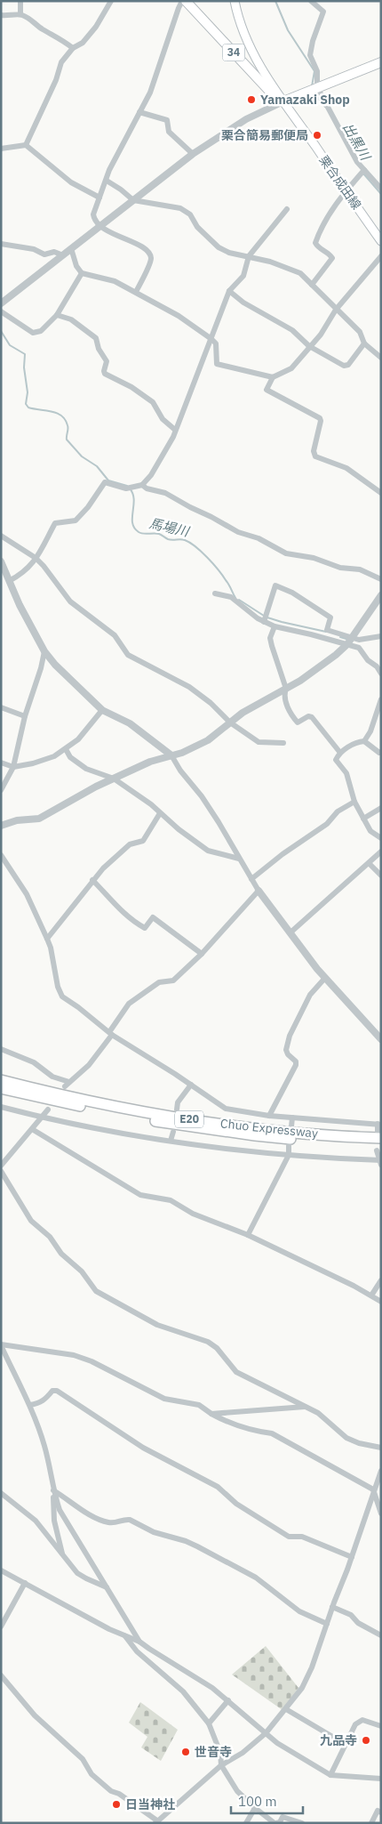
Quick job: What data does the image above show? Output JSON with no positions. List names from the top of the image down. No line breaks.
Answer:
{"streets":{"highway":["E20","Chuo Expressway"],"main road":["34","栗合成田線"]},"crossings":[["34","栗合成田線"]],"water":["出黒川","馬場川"],"places":["Yamazaki Shop","栗合簡易郵便局","九品寺","世音寺","日当神社"],"scale_bar":"100 m"}
